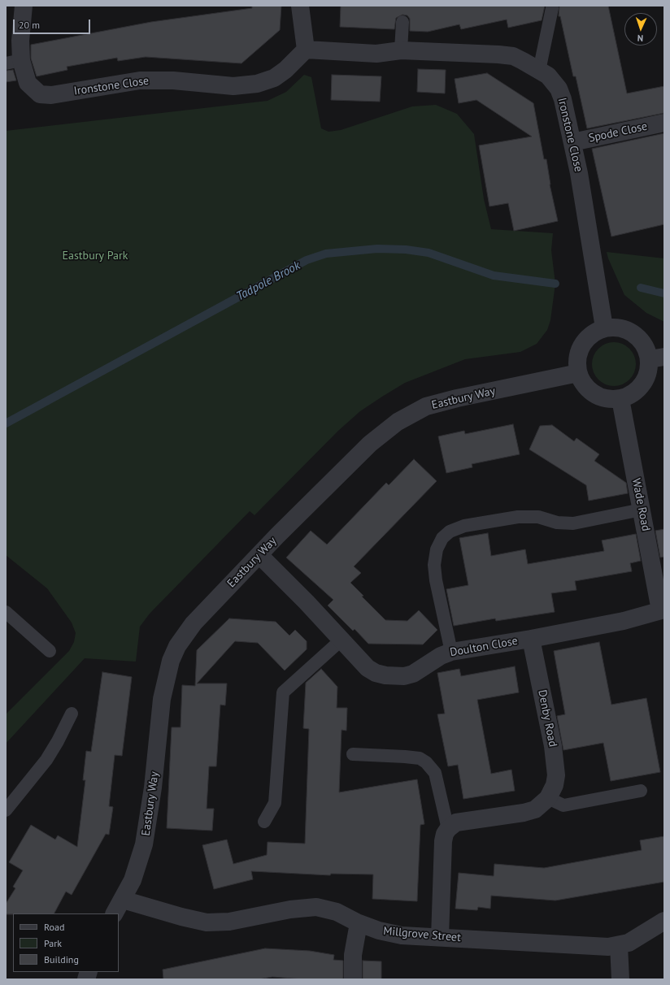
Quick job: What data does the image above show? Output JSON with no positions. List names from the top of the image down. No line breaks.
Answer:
{"streets":{"street":["Ironstone Close","Spode Close","Eastbury Way","Wade Road","Doulton Close","Denby Road","Millgrove Street"]},"crossings":[["Ironstone Close","Spode Close"],["Ironstone Close","Eastbury Way"],["Ironstone Close","Wade Road"],["Eastbury Way","Wade Road"],["Eastbury Way","Doulton Close"],["Eastbury Way","Millgrove Street"],["Wade Road","Doulton Close"],["Doulton Close","Denby Road"]],"water":["Tadpole Brook"],"parks":["Eastbury Park"],"legend":["Road","Park","Building"],"scale_bar":"20 m","north":"bottom"}
